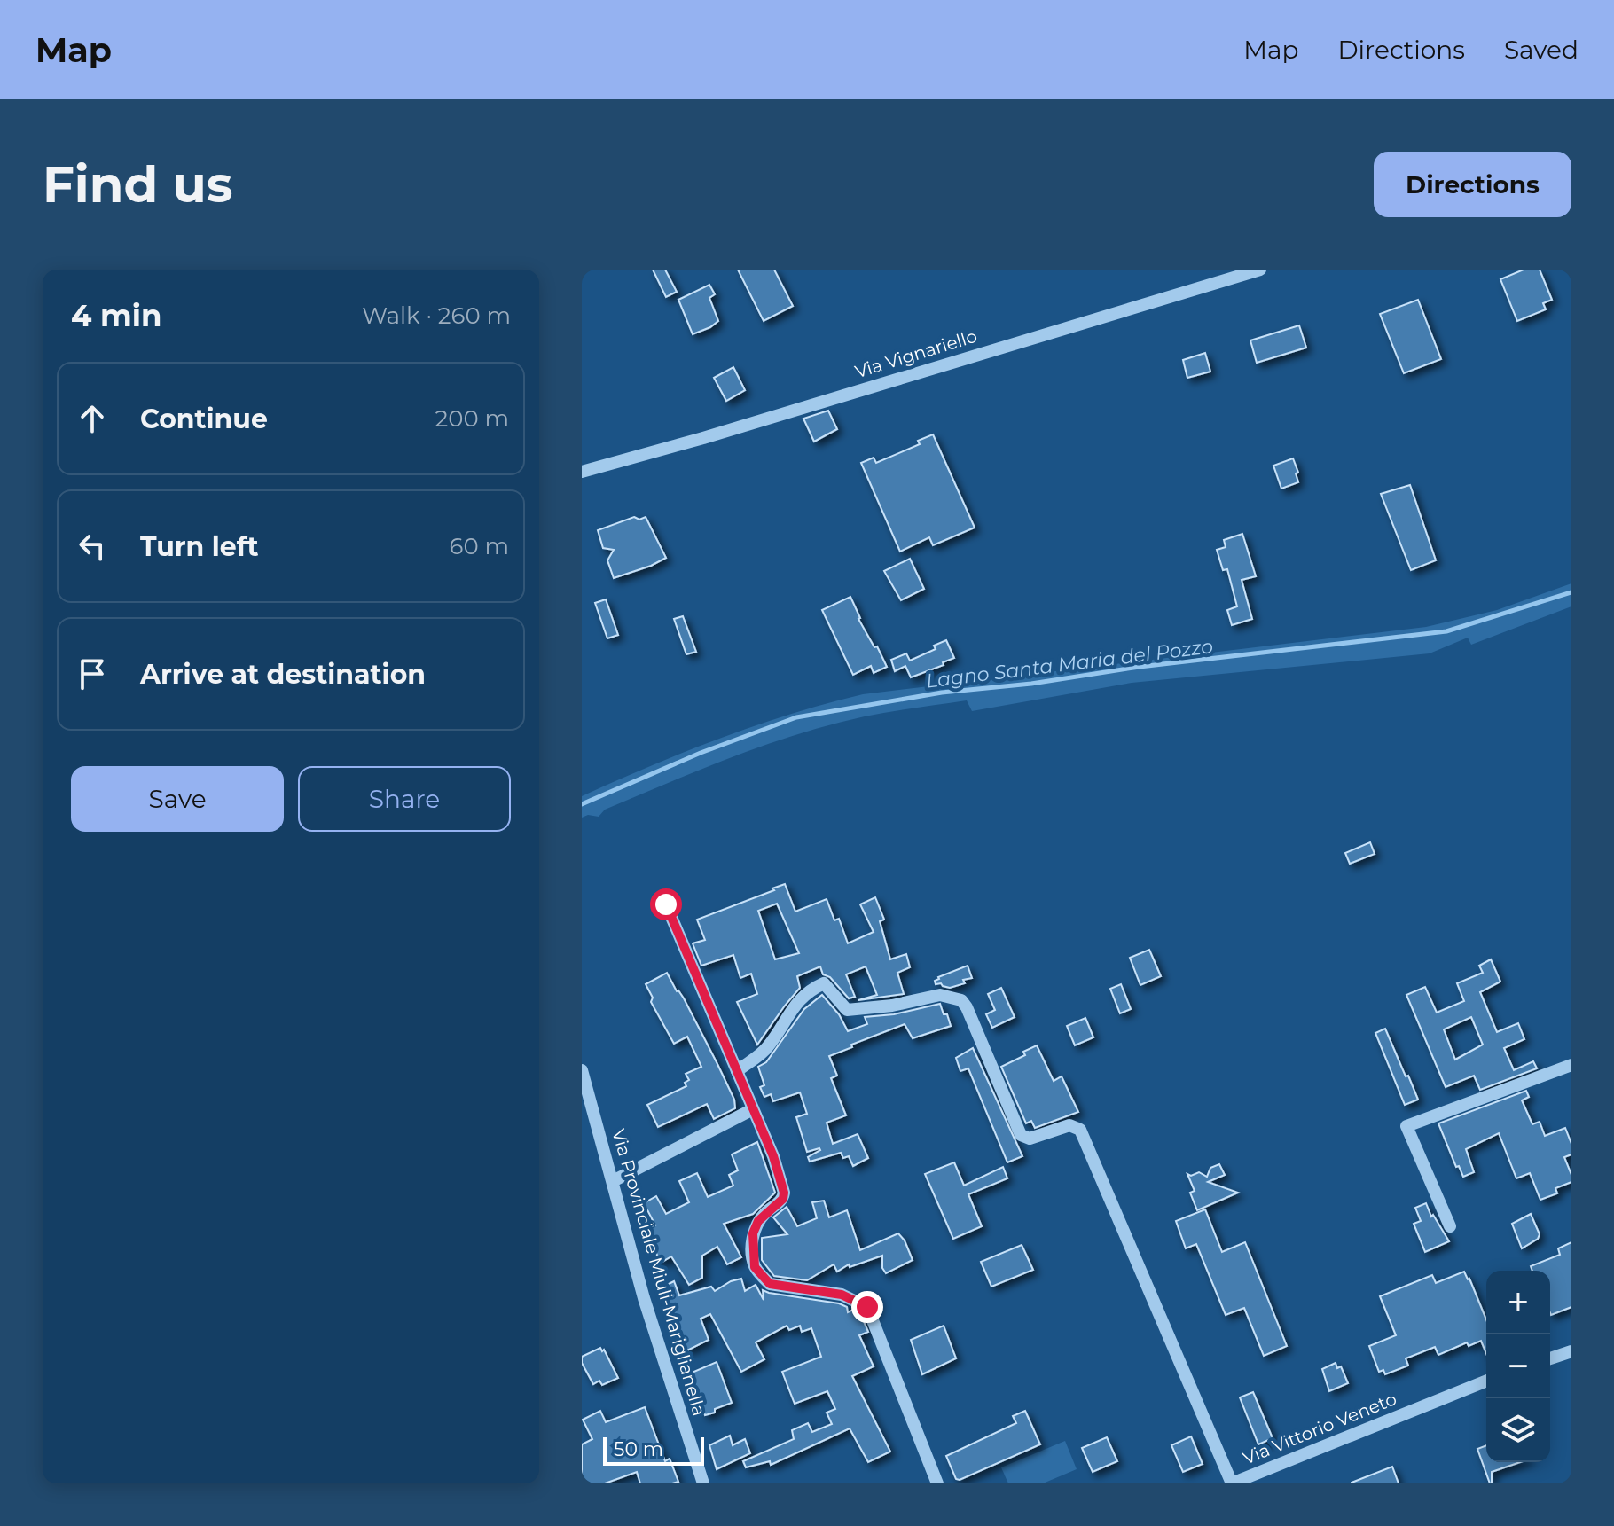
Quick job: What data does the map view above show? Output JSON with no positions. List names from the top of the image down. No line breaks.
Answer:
{"streets":{"street":["Via Vignariello","Via Provinciale Miuli-Mariglianella","Via Vittorio Veneto"]},"water":["Lagno Santa Maria del Pozzo"],"scale_bar":"50 m","page":{"header":"Map","nav":["Map","Directions","Saved"],"buttons":["Directions",["Save","Share"]],"title":"Find us","heading":["4 min","Walk · 260 m"],"list":[["Continue","200 m"],["Turn left","60 m"],"Arrive at destination"],"map_buttons":["+","−"],"scale":"50 m"}}
